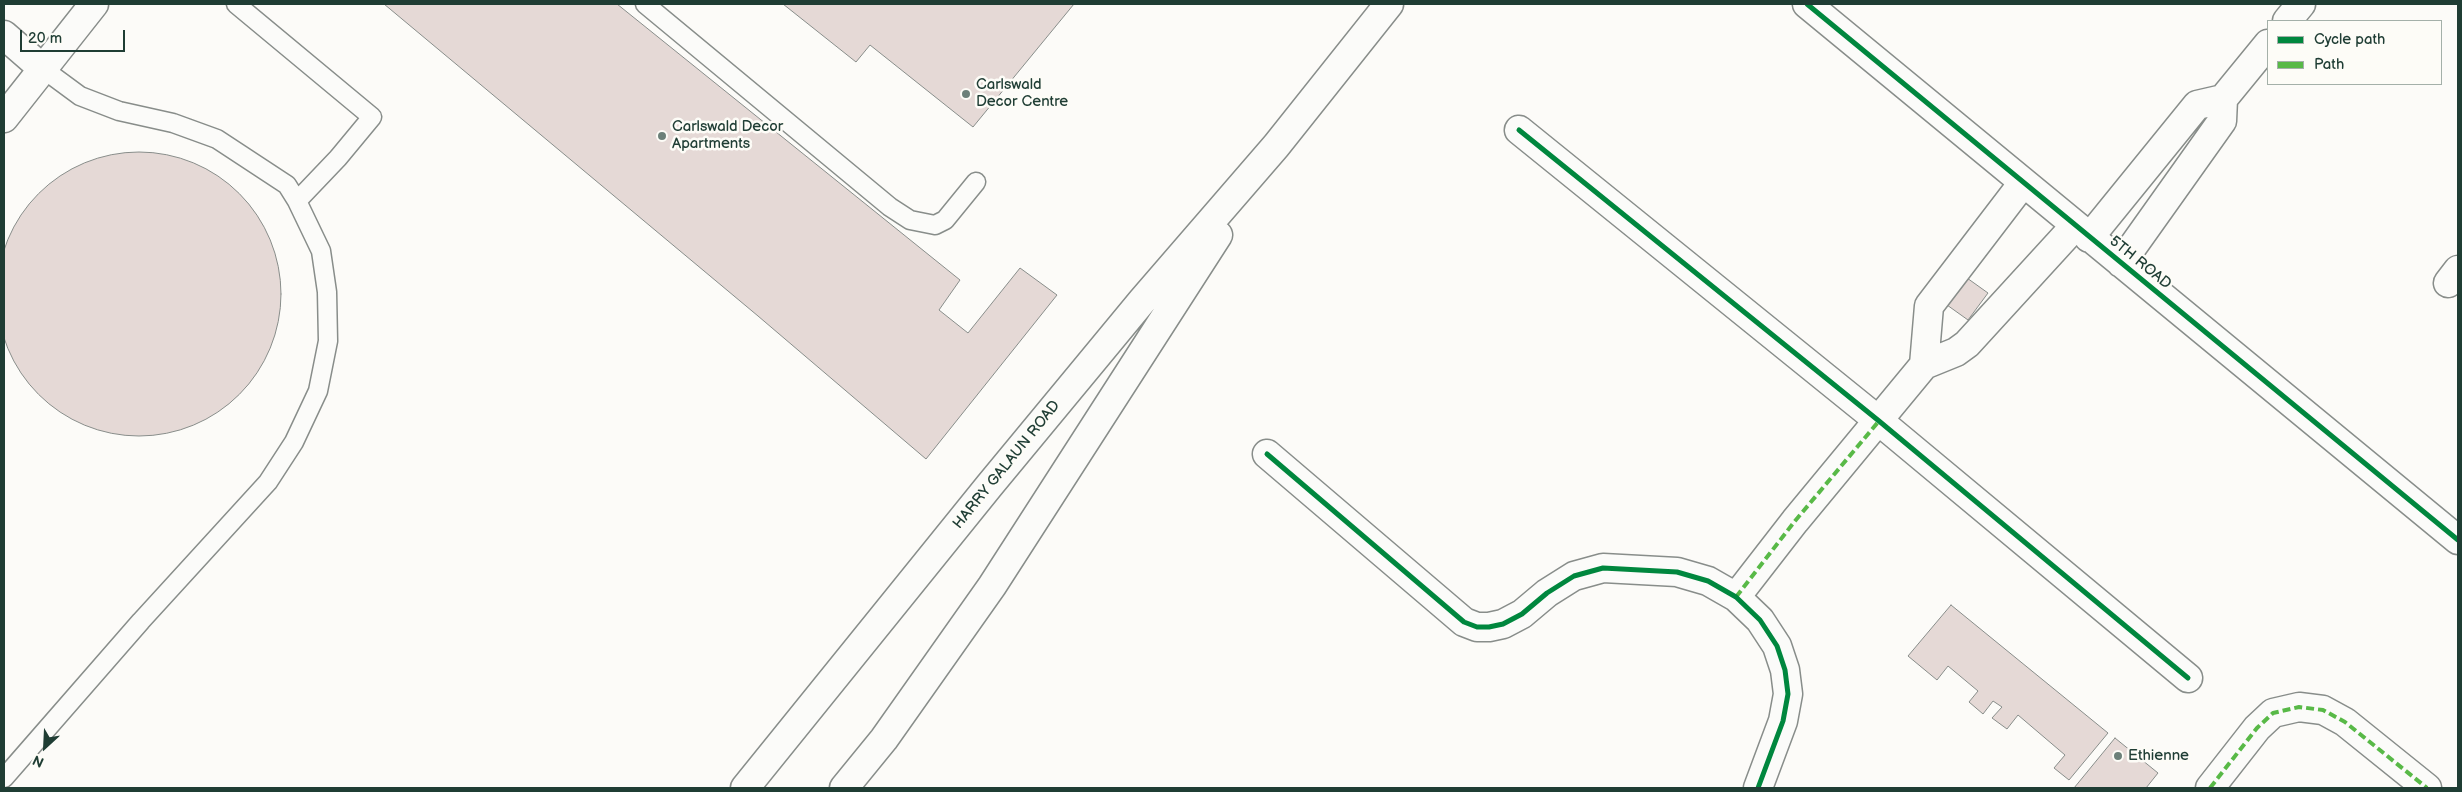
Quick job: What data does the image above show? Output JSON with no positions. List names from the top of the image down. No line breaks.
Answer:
{"streets":{"street":["5TH ROAD","HARRY GALAUN ROAD"]},"places":["Carlswald Decor Centre","Carlswald Decor Apartments","Ethienne"],"legend":["Cycle path","Path"],"scale_bar":"20 m","north":"bottom left"}
